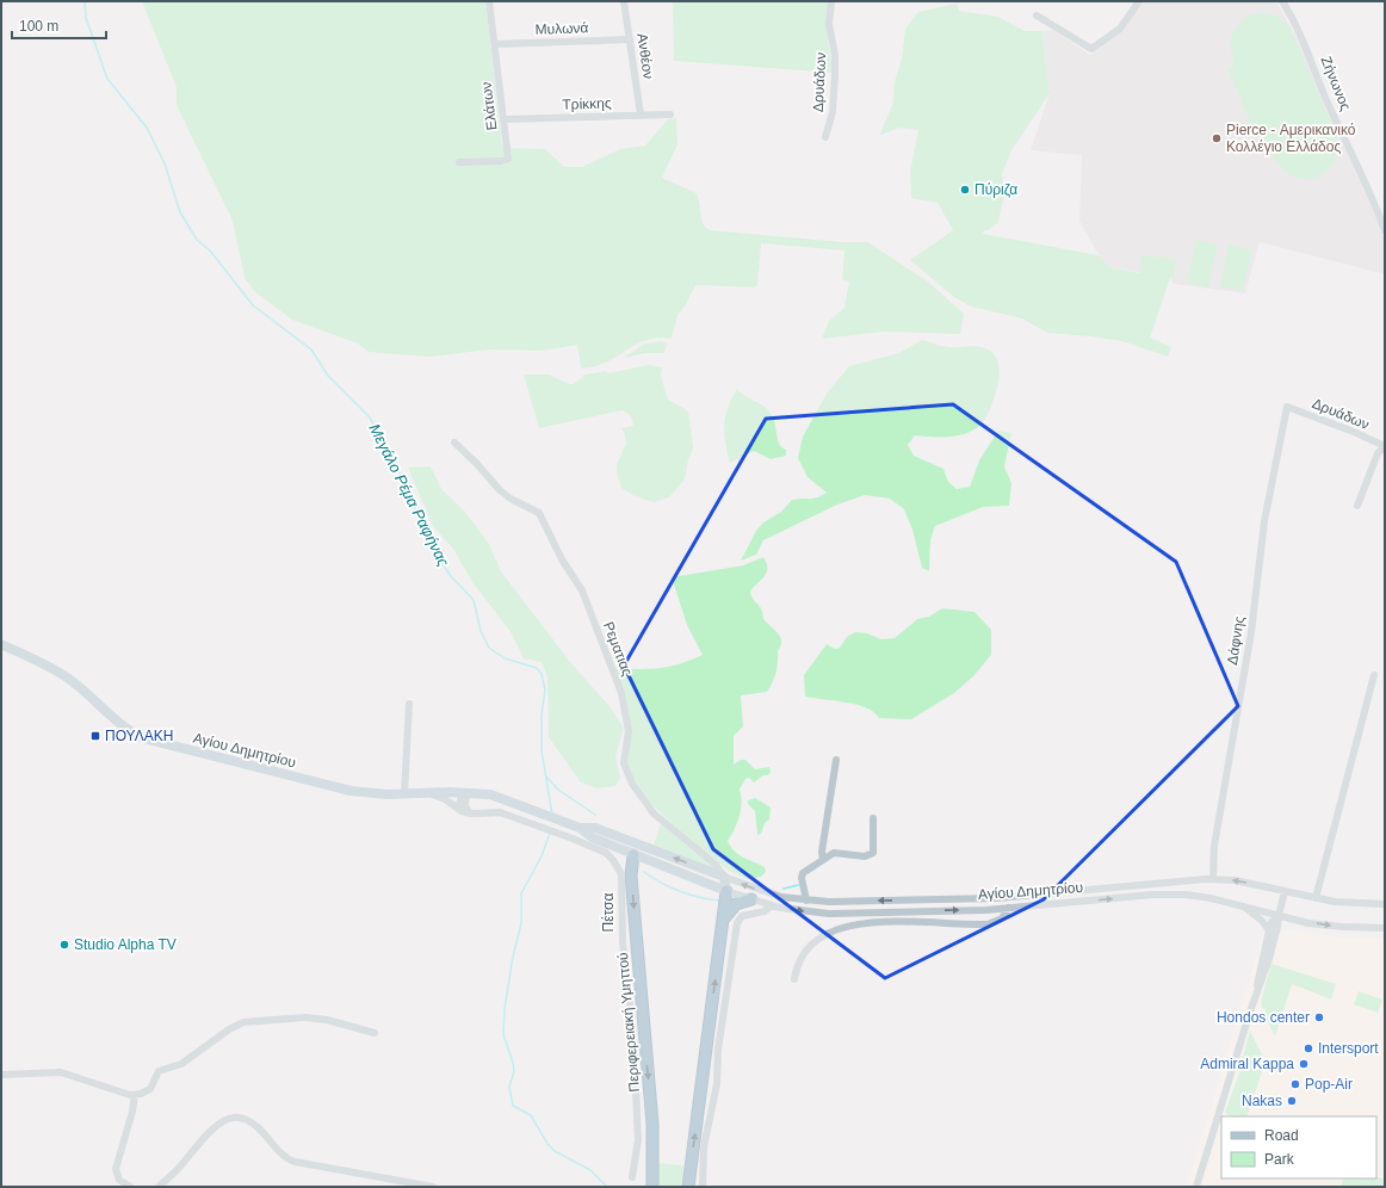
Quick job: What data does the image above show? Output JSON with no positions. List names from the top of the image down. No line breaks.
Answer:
{"streets":{"highway":["Περιφερειακή Υμηττού"],"main road":["Αγίου Δημητρίου"],"street":["Μυλωνά","Ανθέον","Δρυάδων","Ζήνωνος","Τρίκκης","Ελάτων","Δάφνης","Ρεματιας","Πέτσα"]},"crossings":[["Μυλωνά","Ανθέον"],["Μυλωνά","Ελάτων"],["Ανθέον","Τρίκκης"],["Δρυάδων","Δάφνης"],["Τρίκκης","Ελάτων"],["Δάφνης","Αγίου Δημητρίου"],["Ρεματιας","Αγίου Δημητρίου"],["Αγίου Δημητρίου","Περιφερειακή Υμηττού"]],"water":["Μεγάλο Ρέμα Ραφήνας"],"places":{"other":["Pierce - Αμερικανικό Κολλέγιο Ελλάδος","Πύριζα","Studio Alpha TV","Hondos center","Intersport","Admiral Kappa","Pop-Air","Nakas"],"transit":["ΠΟΥΛΑΚΗ"]},"legend":["Road","Park"],"scale_bar":"100 m"}
